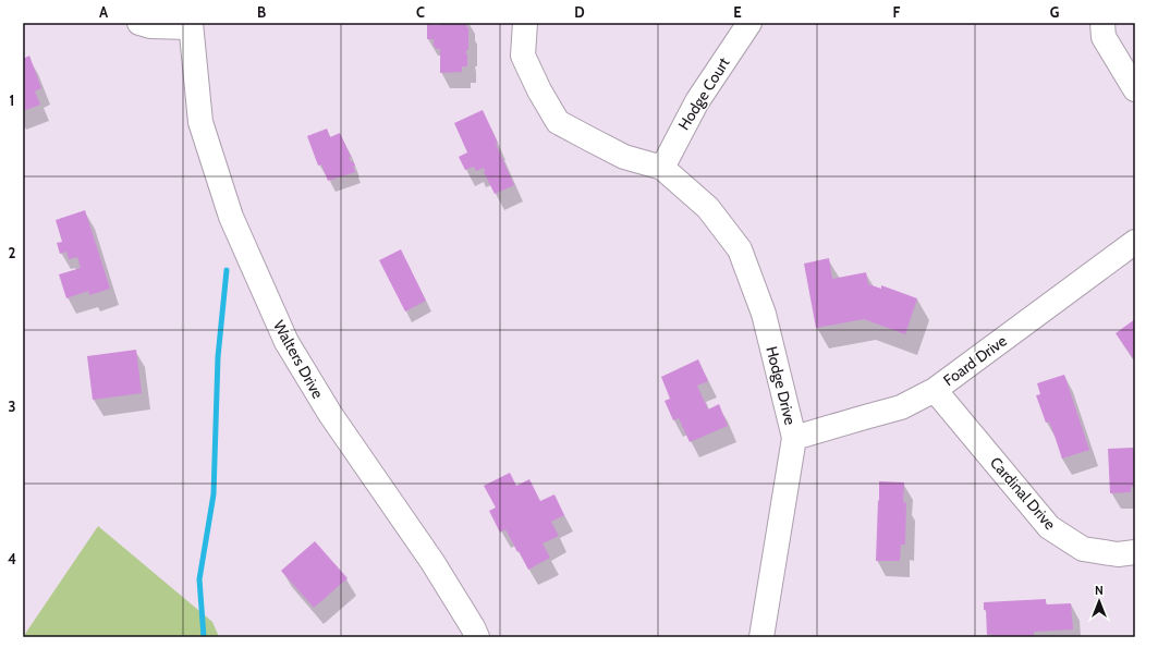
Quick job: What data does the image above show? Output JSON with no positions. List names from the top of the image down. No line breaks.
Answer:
{"streets":{"street":["Hodge Court","Walters Drive","Foard Drive","Hodge Drive","Cardinal Drive"]},"crossings":[["Hodge Court","Hodge Drive"],["Foard Drive","Hodge Drive"],["Foard Drive","Cardinal Drive"]],"north":"top","grid":{"columns":["A","B","C","D","E","F","G"],"rows":["1","2","3","4"]}}
